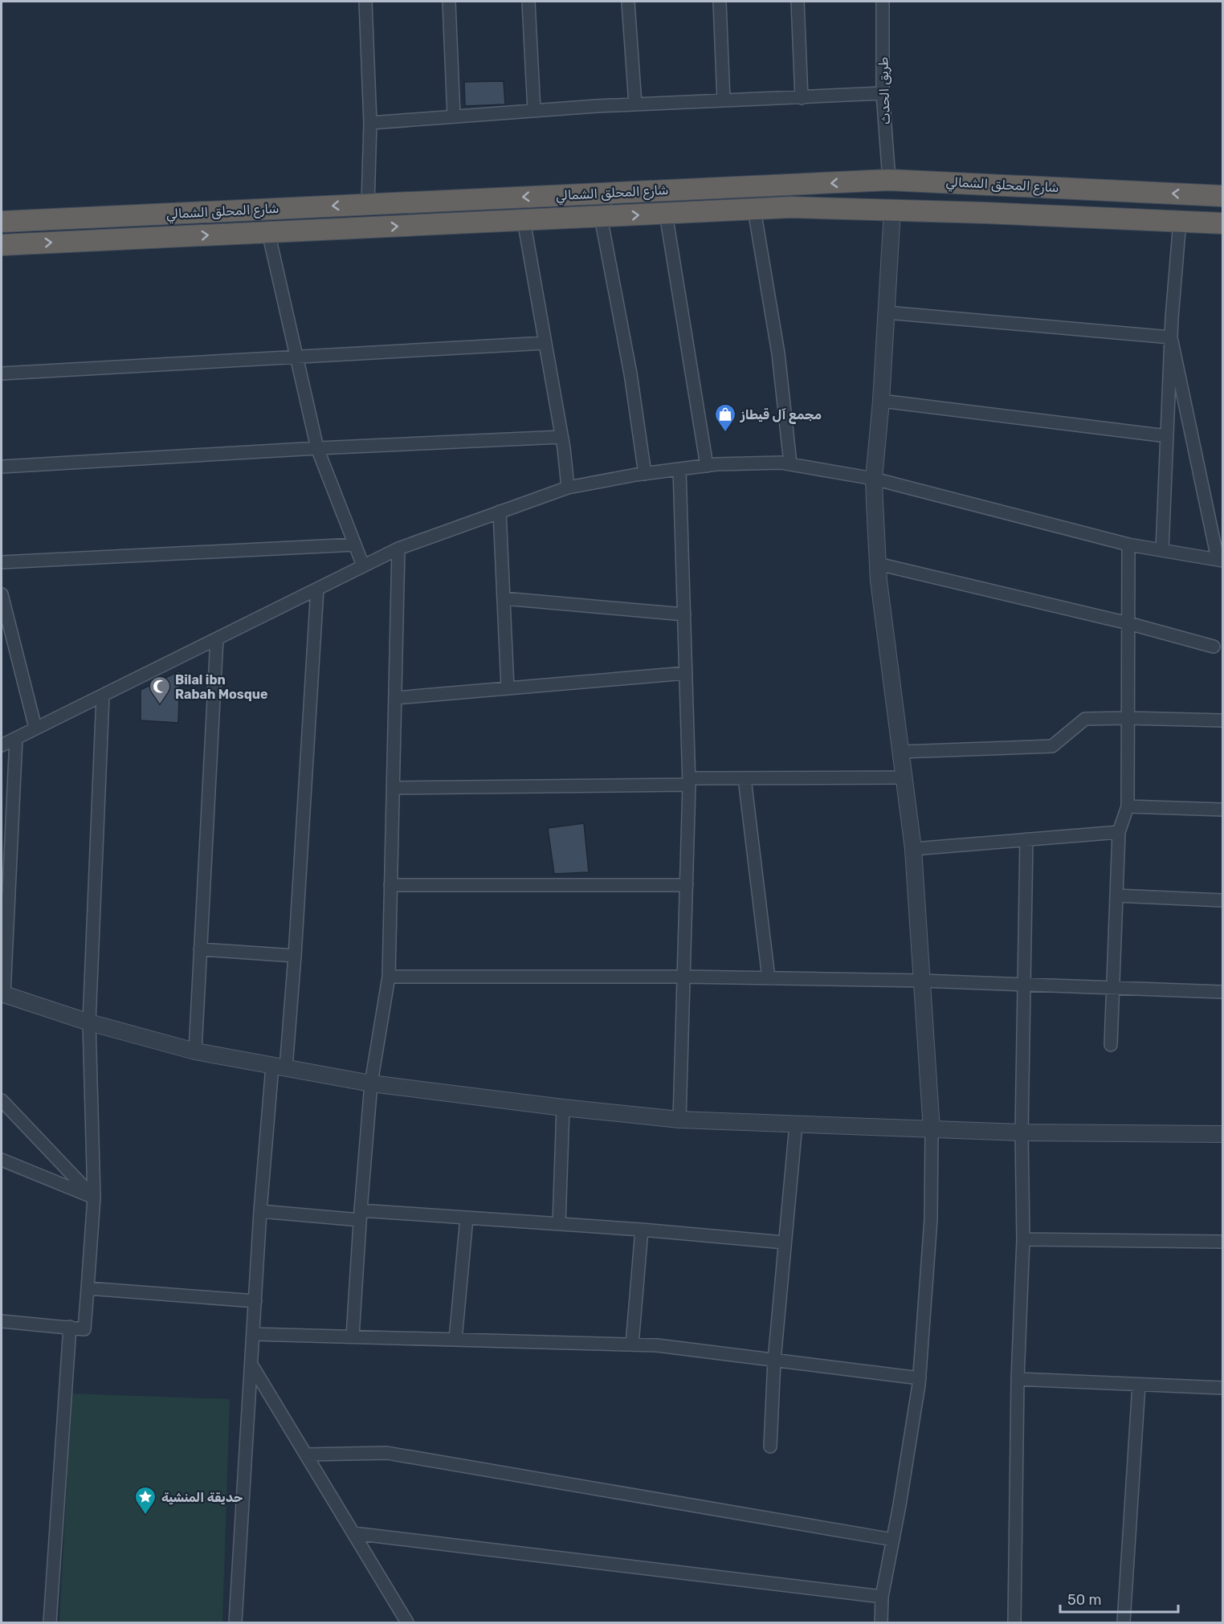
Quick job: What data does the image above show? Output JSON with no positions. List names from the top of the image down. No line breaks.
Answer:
{"streets":{"highway":["شارع المحلق الشمالي"],"street":["طريق الحدث"]},"crossings":[["طريق الحدث","شارع المحلق الشمالي"]],"places":{"shop":["مجمع آل قيطاز"],"mosque":["Bilal ibn Rabah Mosque"],"place":["حديقة المنشية"]},"scale_bar":"50 m"}
